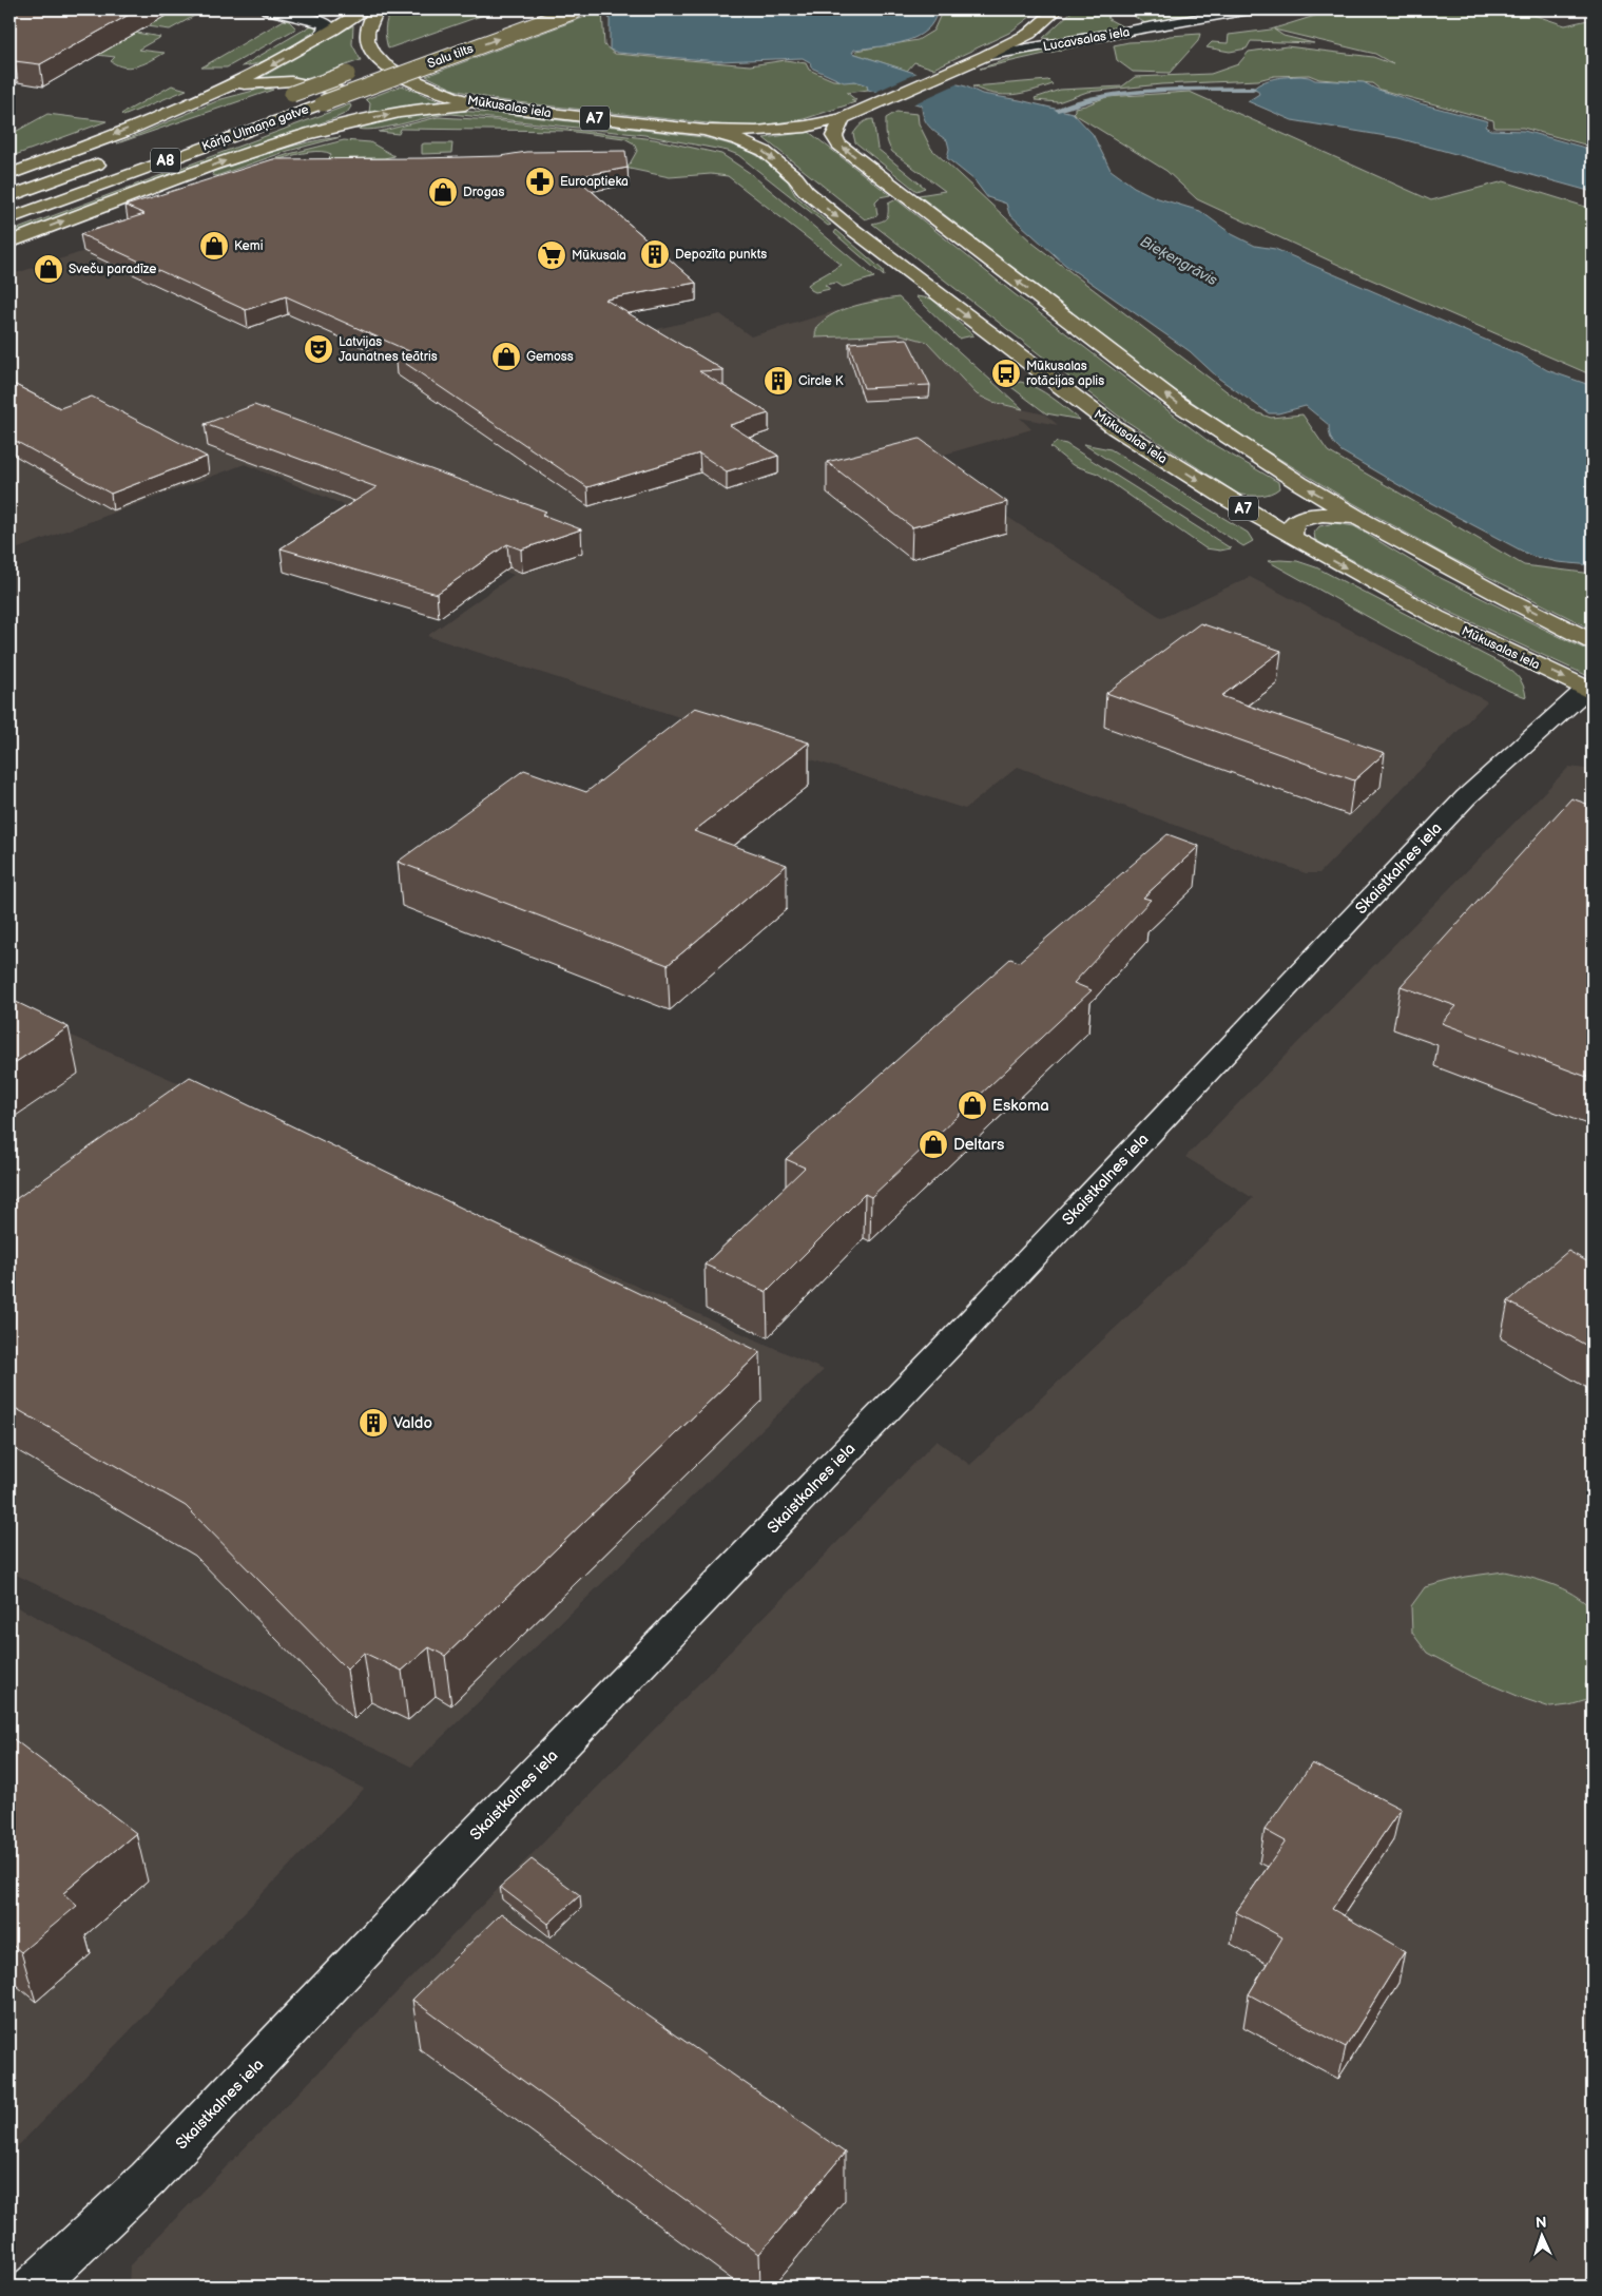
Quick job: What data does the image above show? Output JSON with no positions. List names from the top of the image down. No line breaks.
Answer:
{"streets":{"highway":["Salu tilts","Mūkusalas iela","A7","Kārļa Ulmaņa gatve","A8"],"street":["Lucavsalas iela","Skaistkalnes iela"]},"crossings":[["Lucavsalas iela","Mūkusalas iela"],["Salu tilts","Kārļa Ulmaņa gatve"],["Mūkusalas iela","Skaistkalnes iela"]],"water":["Bieķengrāvis"],"places":{"pharmacy":["Euroaptieka"],"shop":["Drogas","Kemi","Sveču paradīze","Gemoss","Eskoma","Deltars"],"building":["Depozīta punkts","Circle K","Valdo"],"supermarket":["Mūkusala"],"theatre":["Latvijas Jaunatnes teātris"],"bus stop":["Mūkusalas rotācijas aplis"]},"north":"top"}
